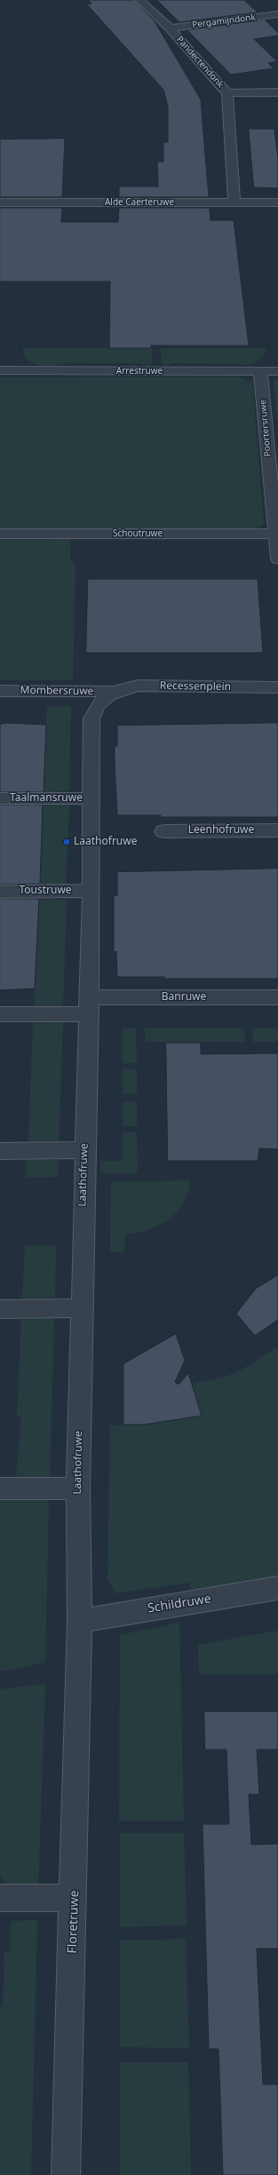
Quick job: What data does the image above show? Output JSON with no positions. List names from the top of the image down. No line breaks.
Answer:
{"streets":{"street":["Pergamijndonk","Pandectendonk","Alde Caerteruwe","Arrestruwe","Poortersruwe","Schoutruwe","Recessenplein","Mombersruwe","Taalmansruwe","Leenhofruwe","Toustruwe","Banruwe","Laathofruwe","Schildruwe","Floretruwe"]},"crossings":[["Pergamijndonk","Pandectendonk"],["Pandectendonk","Alde Caerteruwe"],["Arrestruwe","Poortersruwe"],["Recessenplein","Mombersruwe"],["Recessenplein","Laathofruwe"],["Mombersruwe","Laathofruwe"],["Taalmansruwe","Laathofruwe"],["Toustruwe","Laathofruwe"],["Banruwe","Laathofruwe"],["Laathofruwe","Schildruwe"],["Laathofruwe","Floretruwe"]],"places":["Laathofruwe"]}
